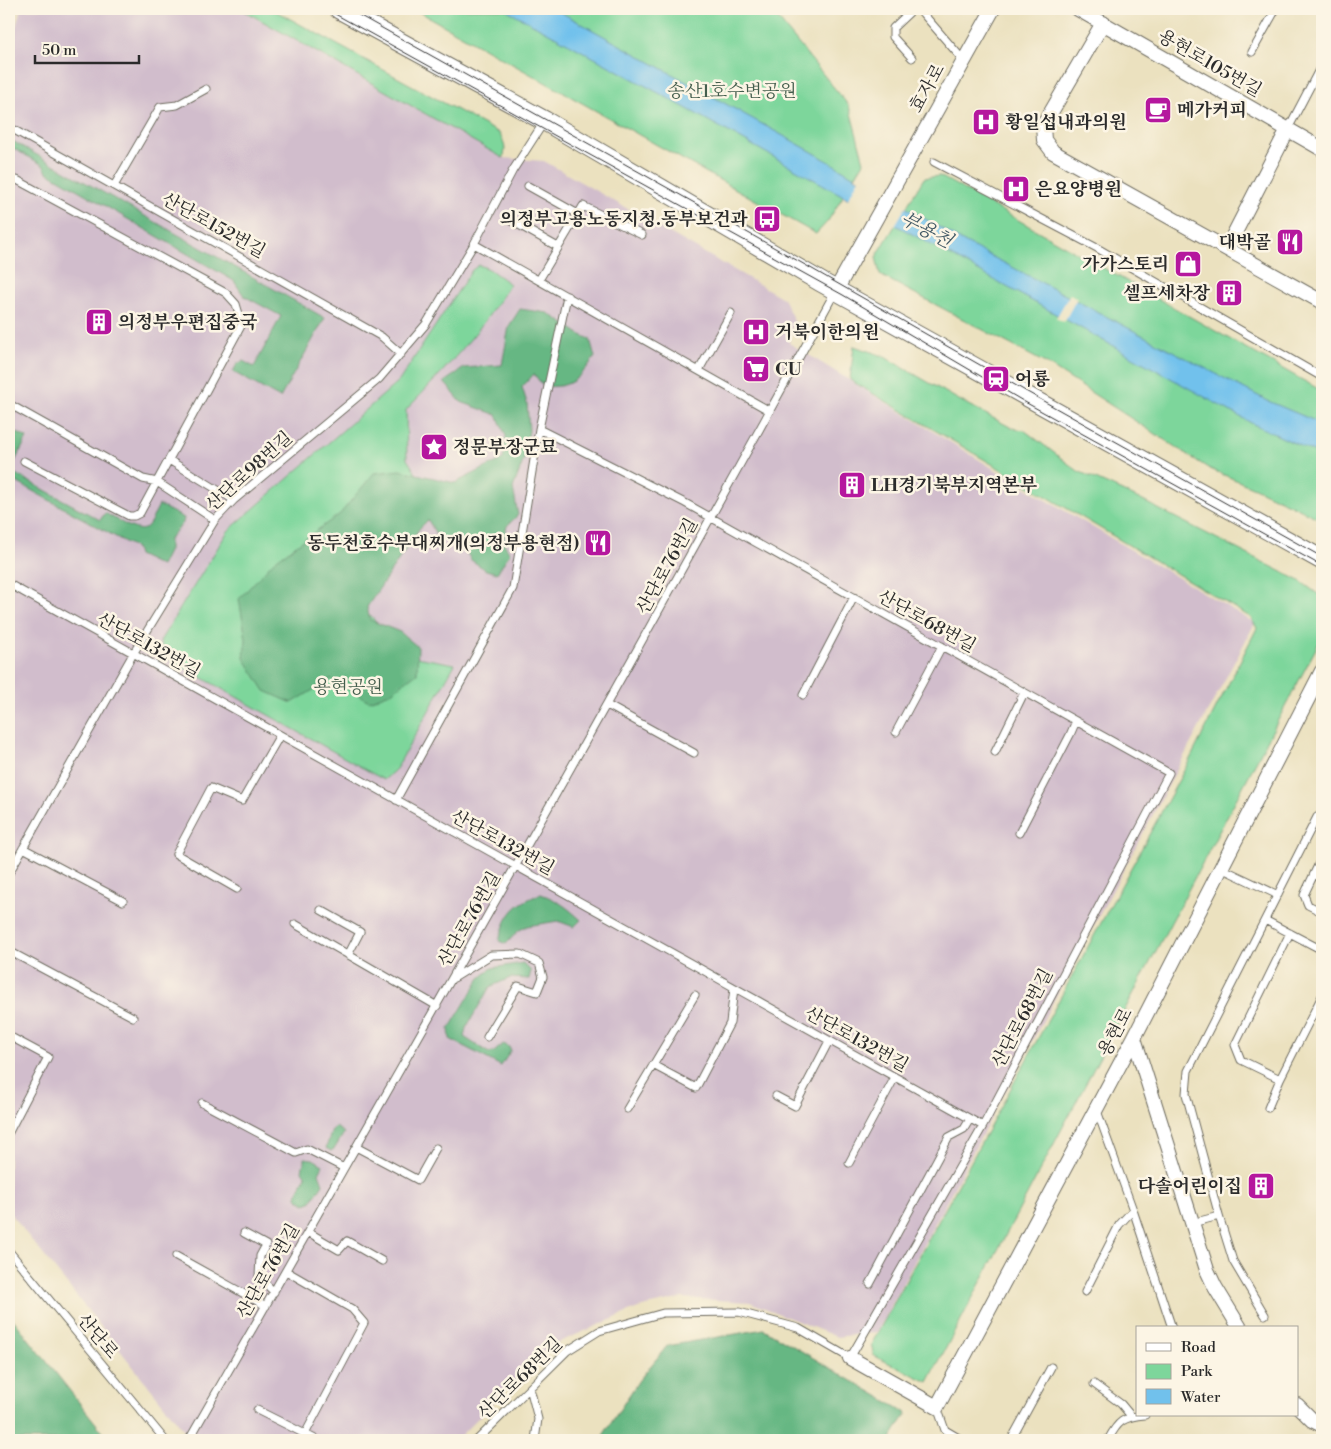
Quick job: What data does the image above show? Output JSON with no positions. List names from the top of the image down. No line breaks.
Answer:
{"streets":{"street":["용현로105번길","효자로","용현로"],"lane":["산단로152번길","산단로98번길","산단로76번길","산단로68번길","산단로132번길","산단로"]},"crossings":[["효자로","산단로76번길"],["산단로152번길","산단로98번길"],["산단로98번길","산단로132번길"],["산단로76번길","산단로68번길"],["산단로76번길","산단로132번길"],["산단로68번길","산단로132번길"]],"water":["부용천"],"parks":["송산1호수변공원","용현공원"],"places":{"cafe":["메가커피"],"hospital":["황일섭내과의원","은요양병원","거북이한의원"],"bus stop":["의정부고용노동지청.동부보건과"],"restaurant":["대박골","동두천호수부대찌개(의정부용현점)"],"shop":["가가스토리"],"building":["셀프세차장","의정부우편집중국","LH경기북부지역본부","다솔어린이집"],"supermarket":["CU"],"station":["어룡"],"place":["정문부장군묘"]},"legend":["Road","Park","Water"],"scale_bar":"50 m"}
